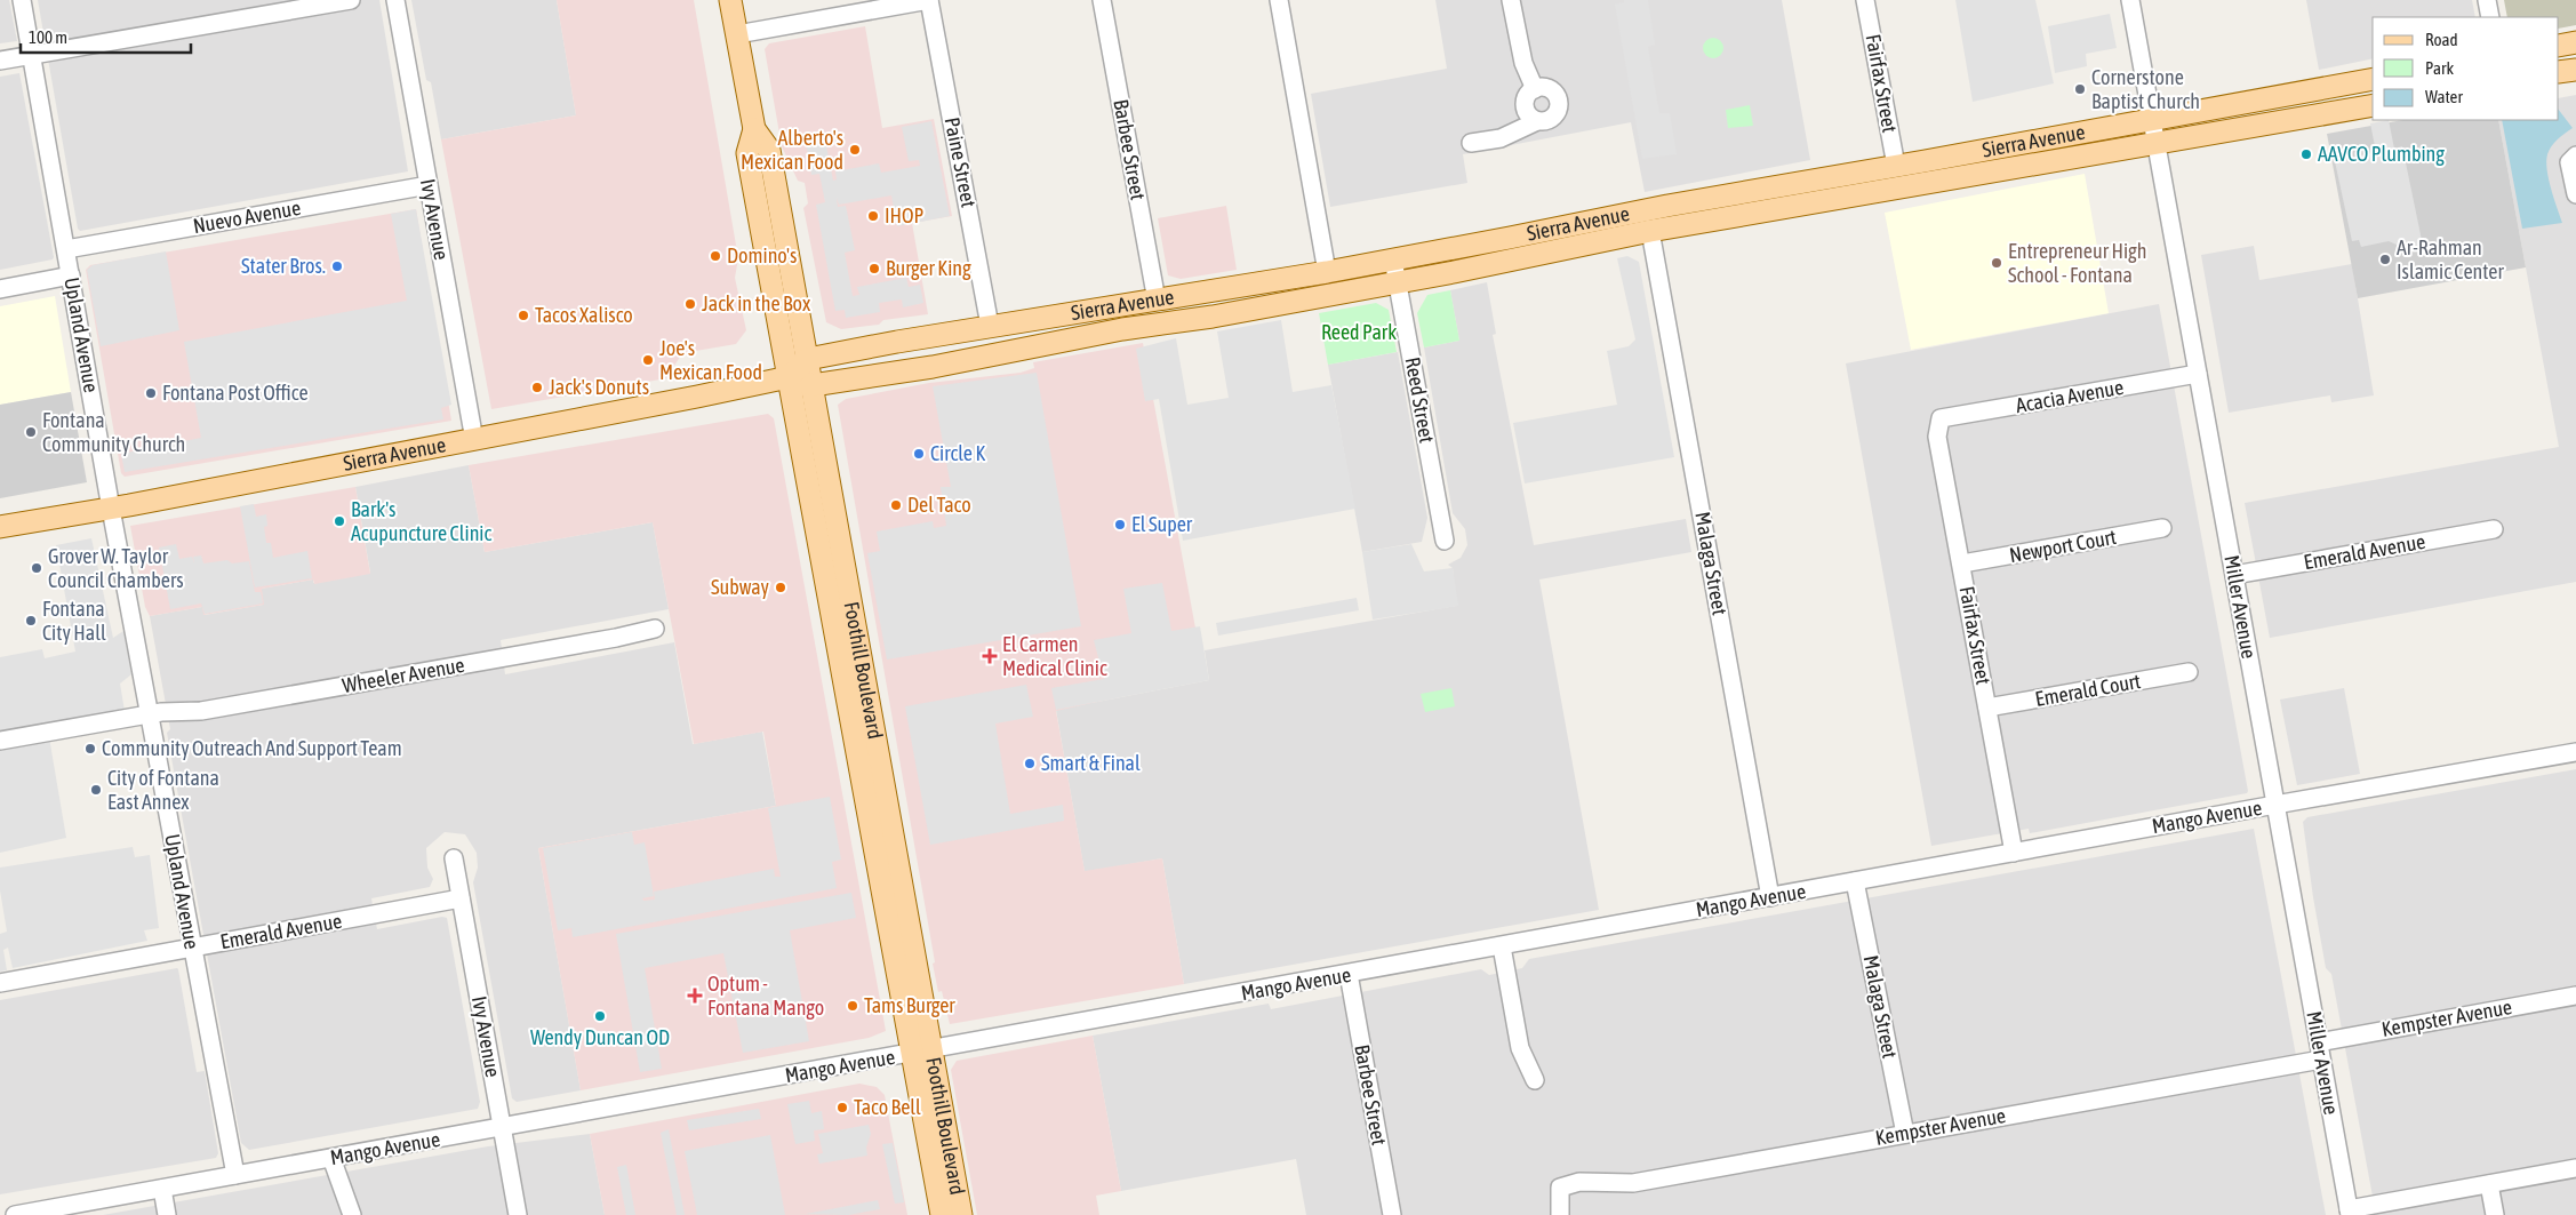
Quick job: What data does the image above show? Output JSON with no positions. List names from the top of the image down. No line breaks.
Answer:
{"streets":{"main road":["Sierra Avenue","Foothill Boulevard"],"street":["Fairfax Street","Barbee Street","Paine Street","Nuevo Avenue","Ivy Avenue","Upland Avenue","Acacia Avenue","Reed Street","Newport Court","Emerald Avenue","Malaga Street","Miller Avenue","Wheeler Avenue","Emerald Court","Mango Avenue","Kempster Avenue"]},"crossings":[["Fairfax Street","Sierra Avenue"],["Fairfax Street","Acacia Avenue"],["Fairfax Street","Newport Court"],["Fairfax Street","Emerald Court"],["Fairfax Street","Mango Avenue"],["Sierra Avenue","Barbee Street"],["Sierra Avenue","Paine Street"],["Sierra Avenue","Ivy Avenue"],["Sierra Avenue","Upland Avenue"],["Sierra Avenue","Reed Street"],["Sierra Avenue","Malaga Street"],["Sierra Avenue","Miller Avenue"],["Sierra Avenue","Foothill Boulevard"],["Barbee Street","Mango Avenue"],["Nuevo Avenue","Ivy Avenue"],["Nuevo Avenue","Upland Avenue"],["Ivy Avenue","Emerald Avenue"],["Ivy Avenue","Mango Avenue"],["Upland Avenue","Emerald Avenue"],["Upland Avenue","Wheeler Avenue"],["Upland Avenue","Mango Avenue"],["Acacia Avenue","Miller Avenue"],["Emerald Avenue","Miller Avenue"],["Malaga Street","Mango Avenue"],["Malaga Street","Kempster Avenue"],["Miller Avenue","Mango Avenue"],["Miller Avenue","Kempster Avenue"],["Foothill Boulevard","Mango Avenue"]],"parks":["Reed Park"],"places":{"other":["Cornerstone Baptist Church","Alberto's Mexican Food","AAVCO Plumbing","IHOP","Domino's","Ar-Rahman Islamic Center","Entrepreneur High School - Fontana","Stater Bros.","Burger King","Jack in the Box","Tacos Xalisco","Joe's Mexican Food","Jack's Donuts","Fontana Post Office","Fontana Community Church","Circle K","Del Taco","Bark's Acupuncture Clinic","El Super","Grover W. Taylor Council Chambers","Subway","Fontana City Hall","Community Outreach And Support Team","Smart & Final","City of Fontana East Annex","Tams Burger","Wendy Duncan OD","Taco Bell"],"health":["El Carmen Medical Clinic","Optum - Fontana Mango"]},"legend":["Road","Park","Water"],"scale_bar":"100 m"}
